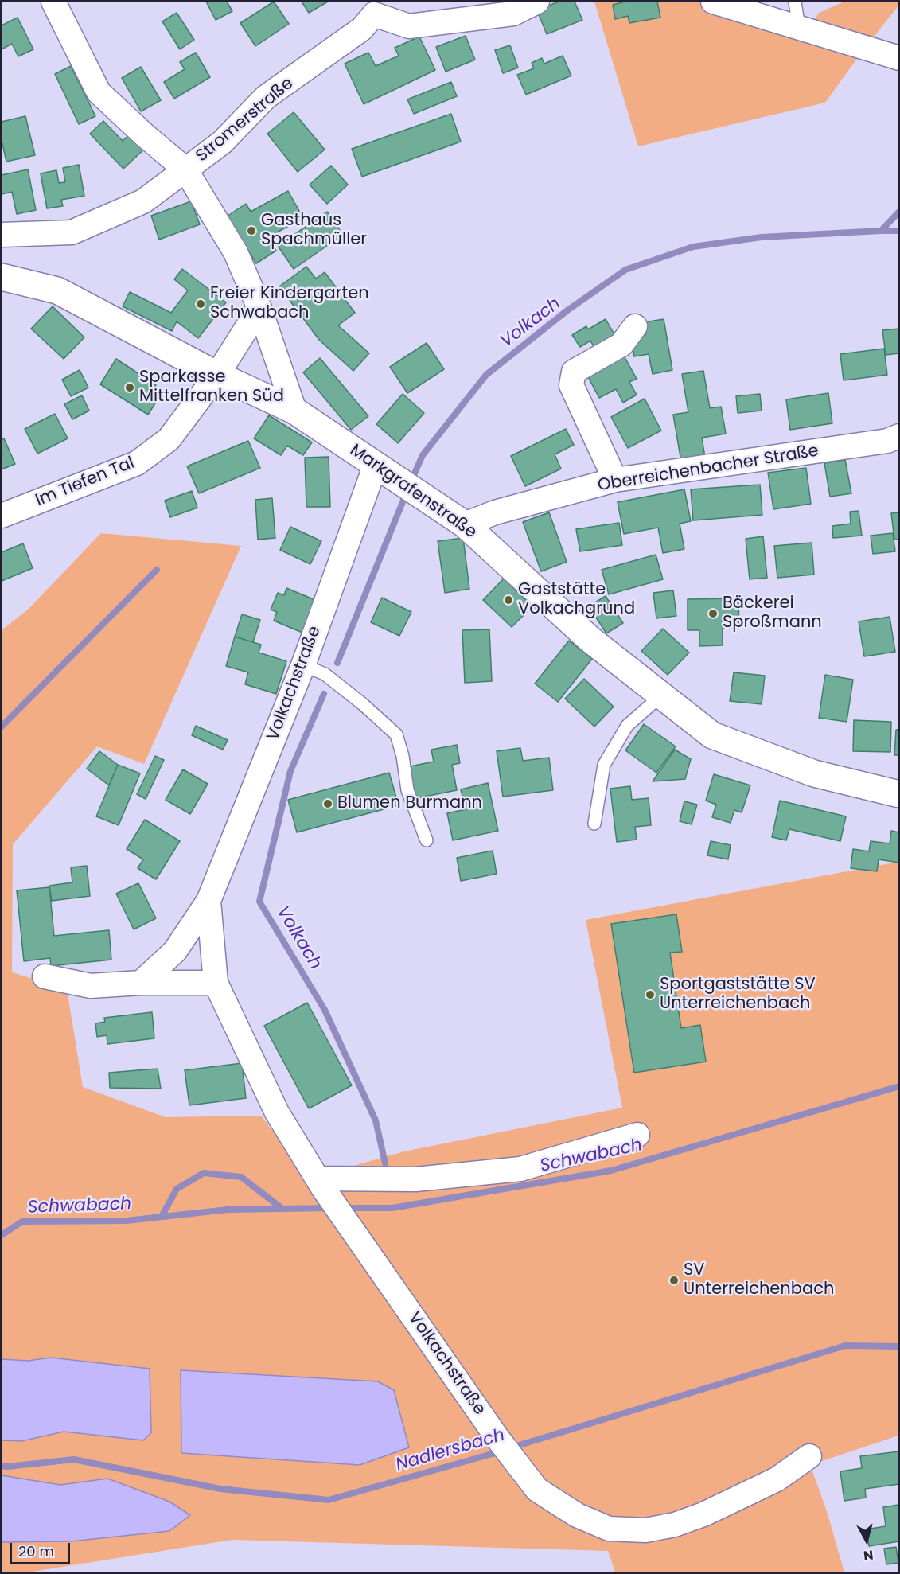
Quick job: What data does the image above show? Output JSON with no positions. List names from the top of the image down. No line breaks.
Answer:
{"streets":{"main road":["Markgrafenstraße"],"street":["Stromerstraße","Oberreichenbacher Straße","Im Tiefen Tal","Volkachstraße"]},"crossings":[["Oberreichenbacher Straße","Markgrafenstraße"],["Im Tiefen Tal","Markgrafenstraße"],["Markgrafenstraße","Volkachstraße"]],"water":["Volkach","Schwabach","Nadlersbach"],"places":["Gasthaus Spachmüller","Freier Kindergarten Schwabach","Sparkasse Mittelfranken Süd","Gaststätte Volkachgrund","Bäckerei Sproßmann","Blumen Burmann","Sportgaststätte SV Unterreichenbach","SV Unterreichenbach"],"scale_bar":"20 m","north":"bottom"}
